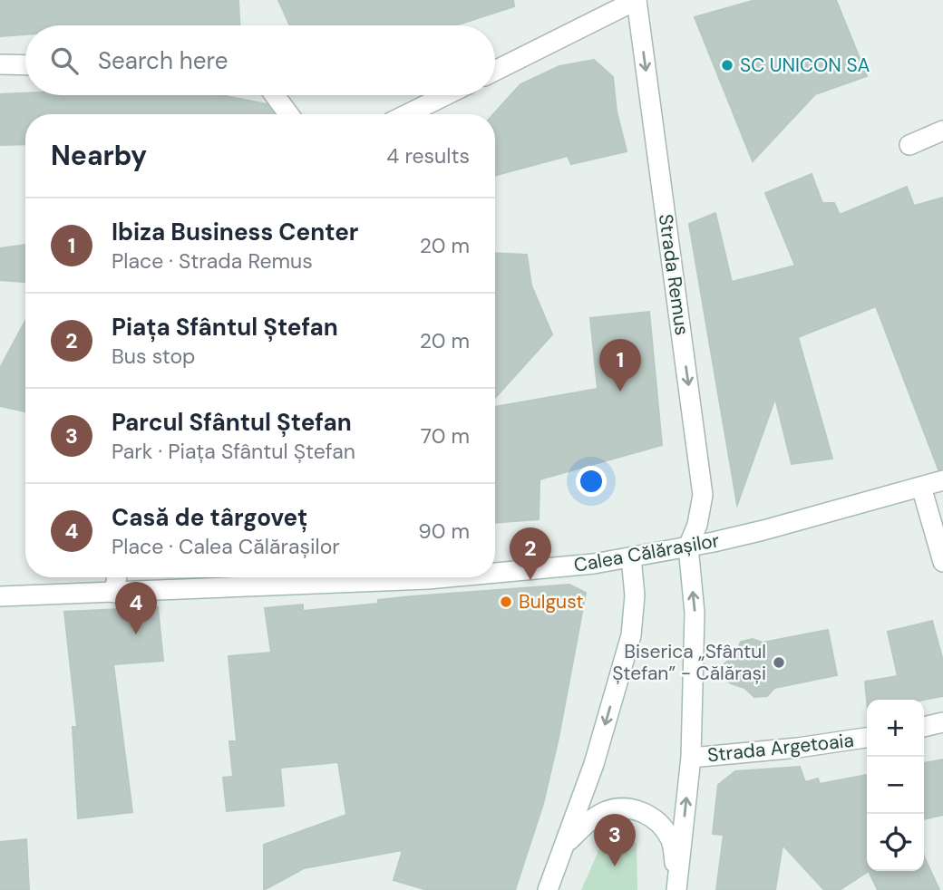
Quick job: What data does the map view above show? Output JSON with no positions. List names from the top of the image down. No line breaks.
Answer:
{"streets":{"street":["Strada Remus","Calea Călărașilor","Strada Argetoaia"]},"crossings":[["Strada Remus","Calea Călărașilor"]],"one_way":["Strada Remus"],"places":["SC UNICON SA","Bulgust","Biserica „Sfântul Ștefan” - Călărași"],"page":{"search":"Search here","heading":["Nearby","4 results"],"list":[{"mark":"1","name":"Ibiza Business Center","note":"Place · Strada Remus","value":"20 m"},{"mark":"2","name":"Piața Sfântul Ștefan","note":"Bus stop","value":"20 m"},{"mark":"3","name":"Parcul Sfântul Ștefan","note":"Park · Piața Sfântul Ștefan","value":"70 m"},{"mark":"4","name":"Casă de târgoveț","note":"Place · Calea Călărașilor","value":"90 m"}],"pins":["1","2","4","3"],"map_buttons":["+","−"]}}
